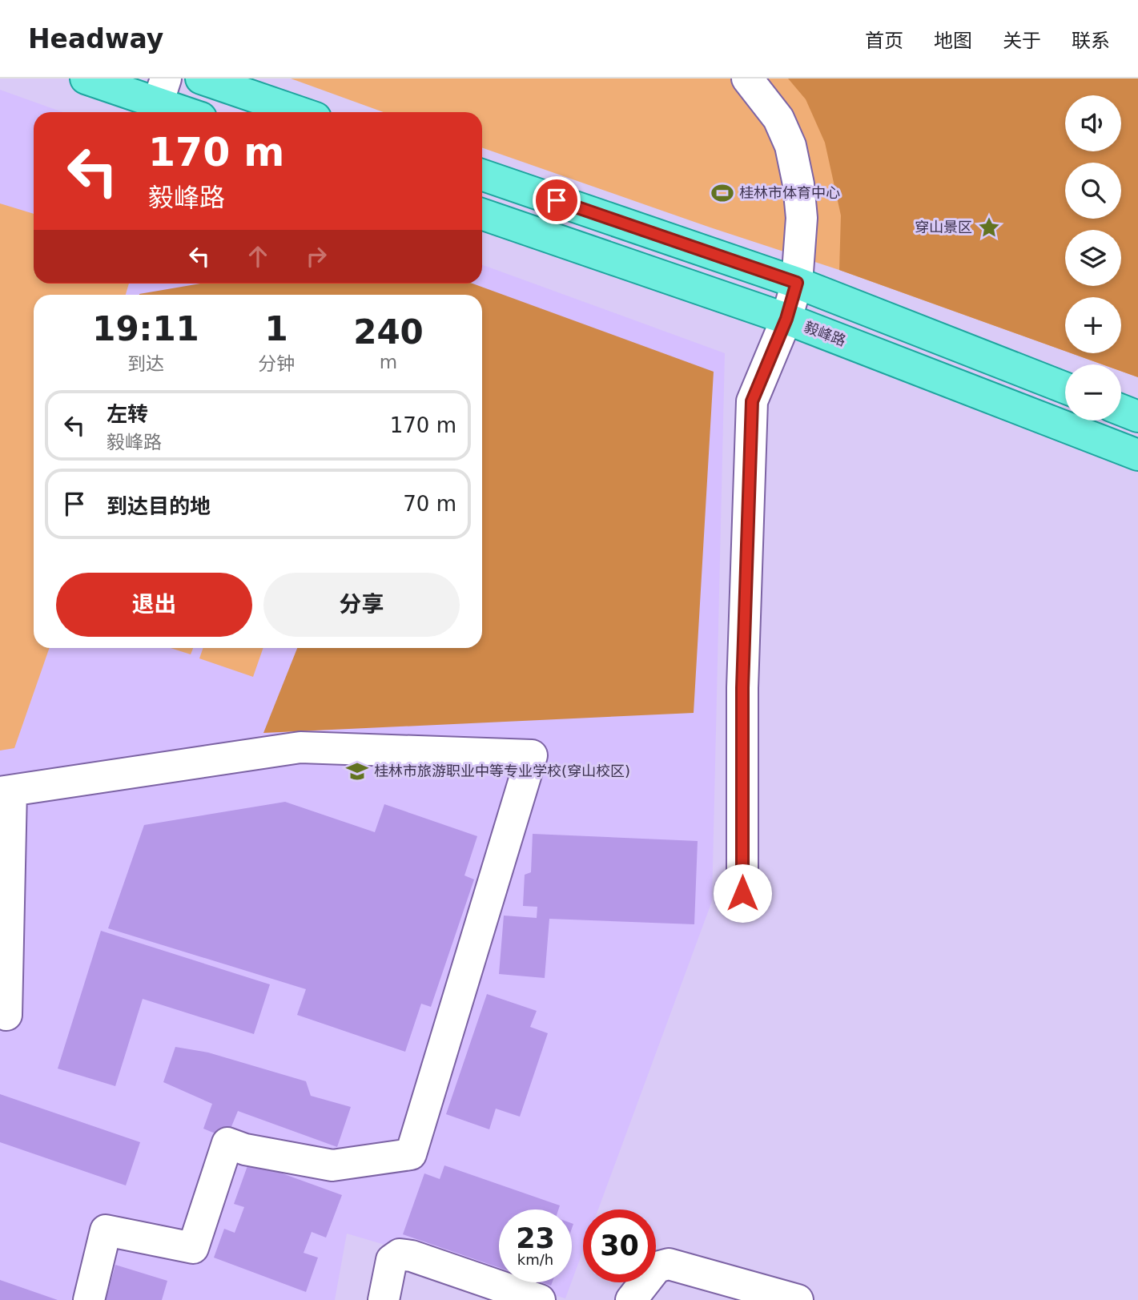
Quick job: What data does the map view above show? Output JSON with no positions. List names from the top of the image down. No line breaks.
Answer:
{"streets":{"main road":["毅峰路"]},"places":{"sports":["桂林市体育中心"],"place":["穿山景区"],"school or university":["桂林市旅游职业中等专业学校(穿山校区)"]},"page":{"header":"Headway","nav":["首页","地图","关于","联系"],"map_buttons":["+","−"],"turn":["170 m","毅峰路"],"eta":["19:11","到达","1","分钟","240","m"],"list":[{"name":"左转","note":"毅峰路","value":"170 m"},{"name":"到达目的地","value":"70 m"}],"buttons":["退出","分享"],"speed":"23 km/h","limit":"30"}}
